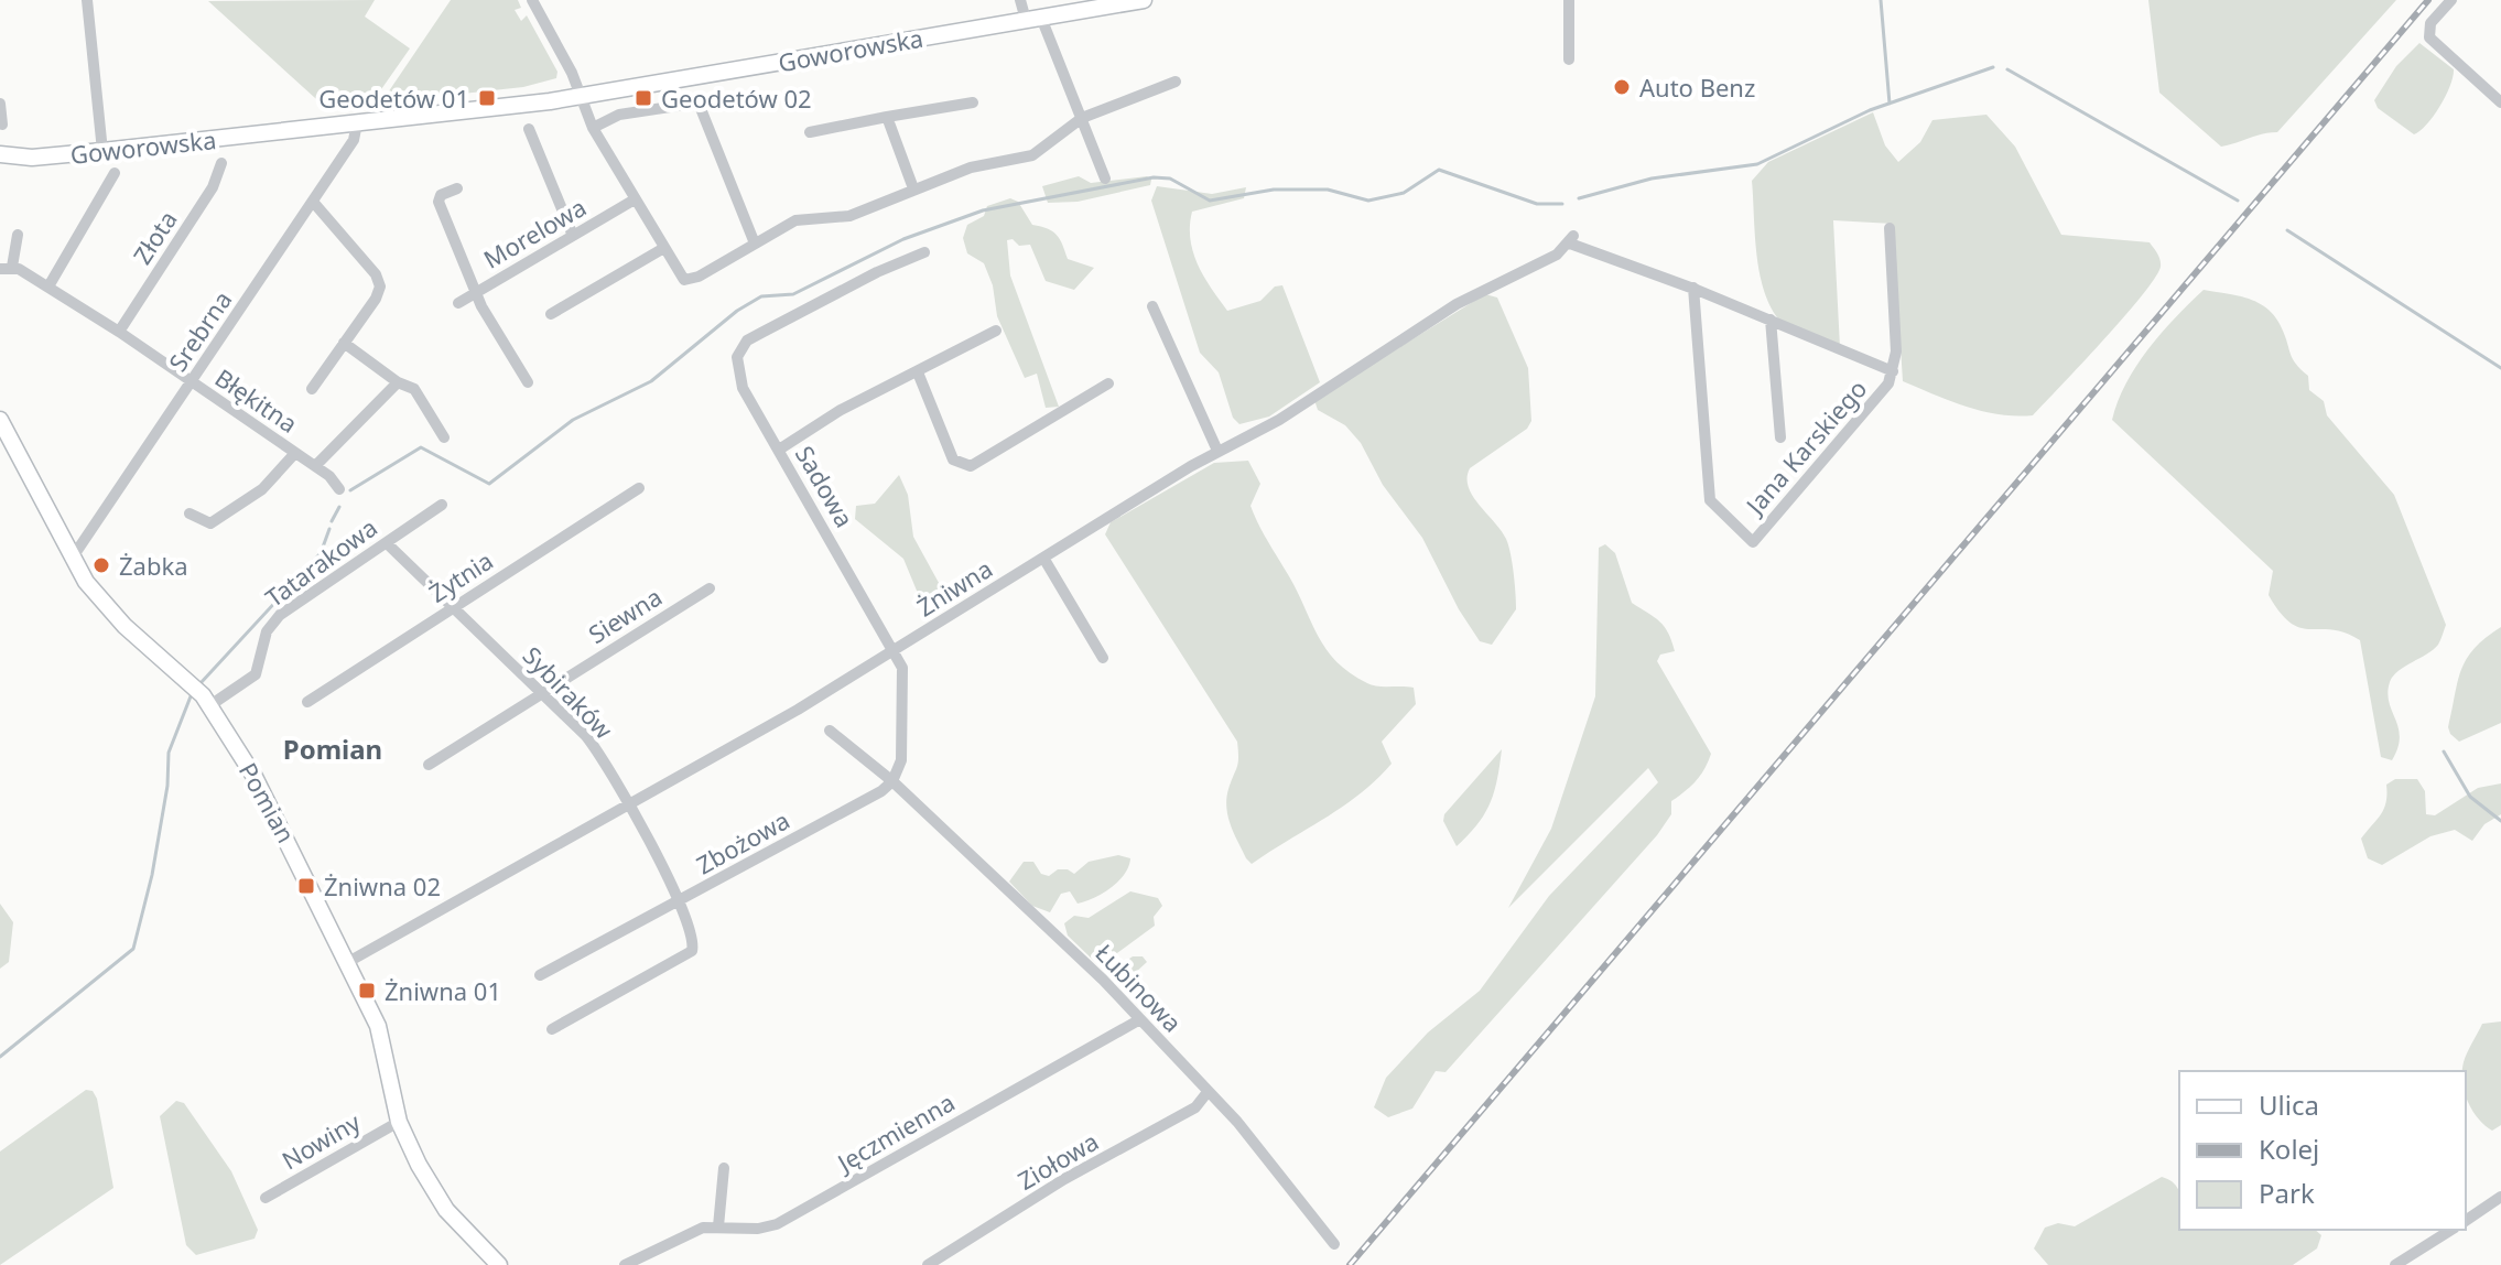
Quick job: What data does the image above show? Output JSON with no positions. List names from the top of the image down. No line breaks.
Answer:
{"streets":{"street":["Goworowska","Morelowa","Złota","Srebrna","Błękitna","Jana Karskiego","Sadowa","Tatarakowa","Żytnia","Żniwna","Siewna","Sybiraków","Pomian","Zbożowa","Łubinowa","Jęczmienna","Nowiny","Ziołowa"]},"crossings":[["Goworowska","Srebrna"],["Złota","Błękitna"],["Srebrna","Błękitna"],["Srebrna","Pomian"],["Jana Karskiego","Żniwna"],["Sadowa","Żniwna"],["Sadowa","Zbożowa"],["Sadowa","Łubinowa"],["Tatarakowa","Sybiraków"],["Tatarakowa","Pomian"],["Żytnia","Sybiraków"],["Żniwna","Sybiraków"],["Żniwna","Pomian"],["Siewna","Sybiraków"],["Sybiraków","Zbożowa"],["Pomian","Nowiny"],["Zbożowa","Łubinowa"],["Łubinowa","Jęczmienna"],["Łubinowa","Ziołowa"]],"districts":["Pomian"],"places":{"other":["Auto Benz","Żabka"],"transit":["Geodetów 01","Geodetów 02","Żniwna 02","Żniwna 01"]},"legend":["Ulica","Kolej","Park"]}
